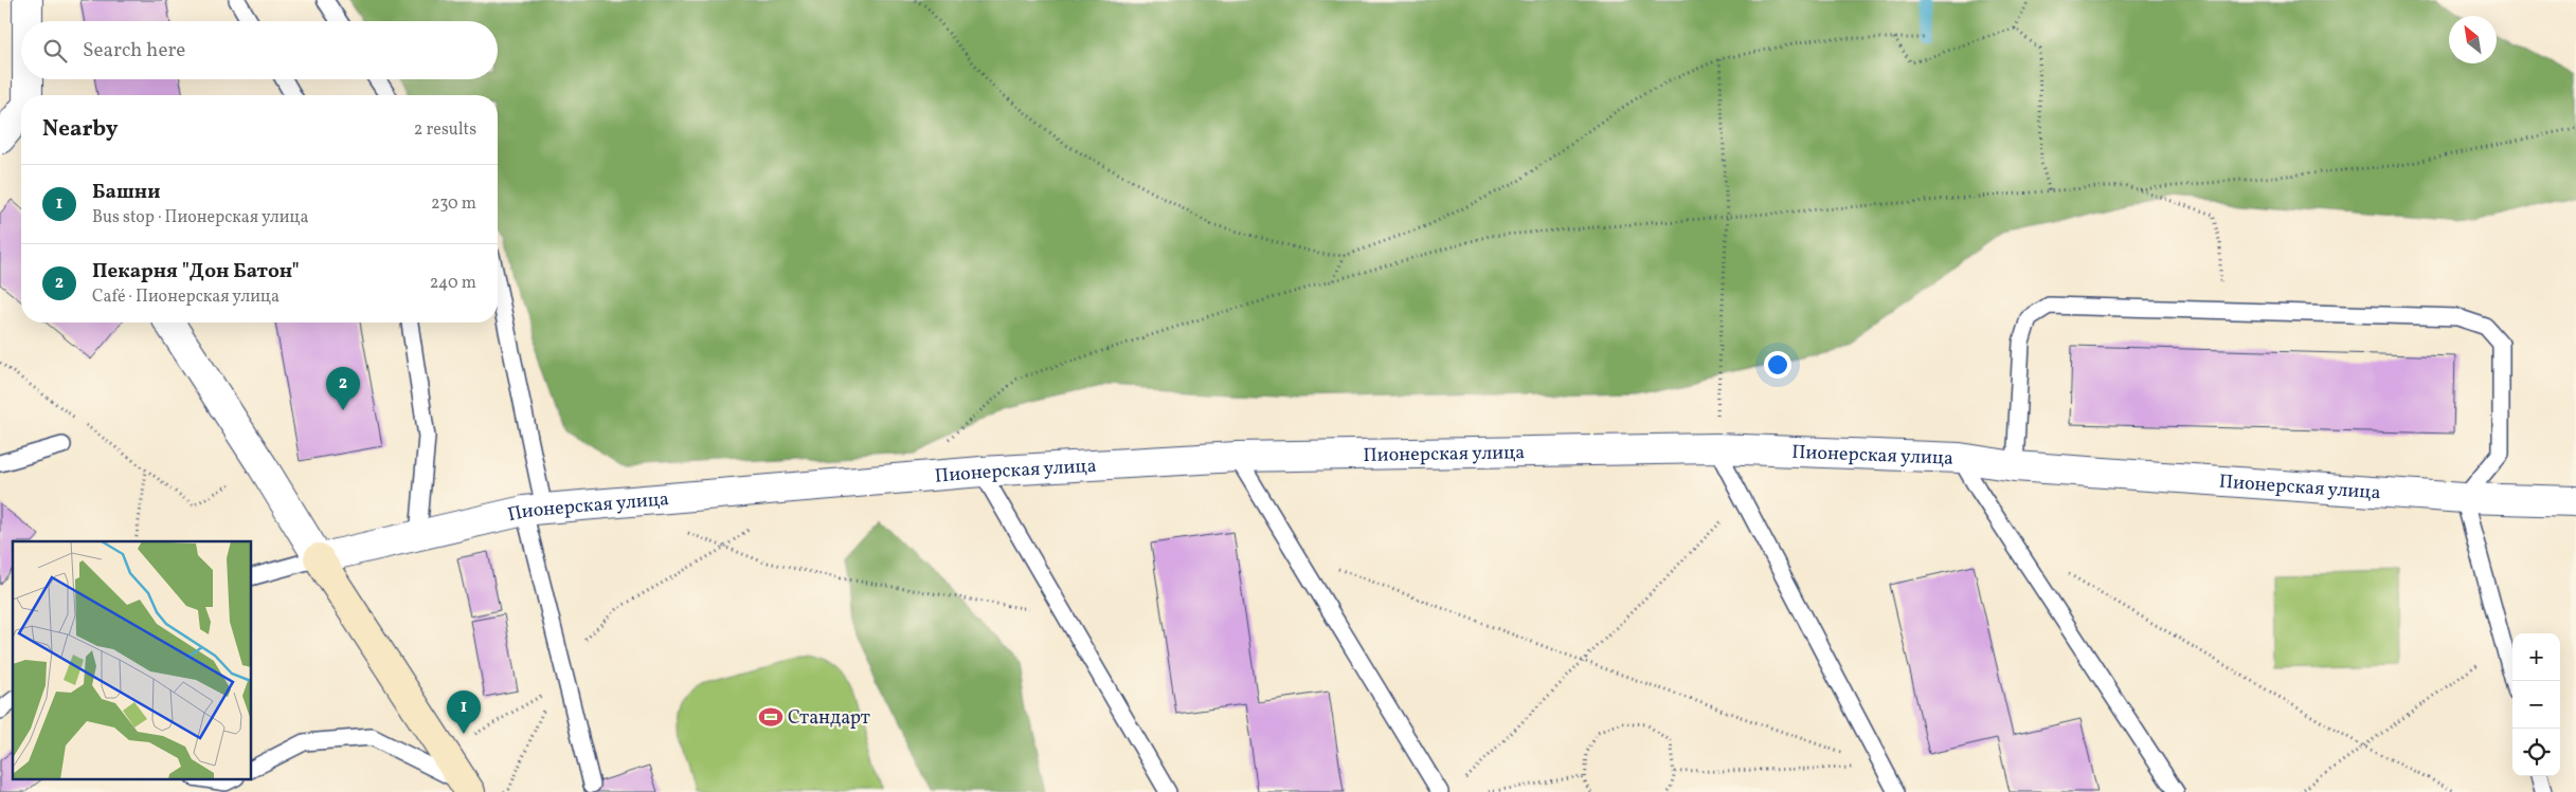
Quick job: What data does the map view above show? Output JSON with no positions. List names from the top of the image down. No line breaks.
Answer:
{"streets":{"street":["Пионерская улица"]},"places":{"sports":["Стандарт"]},"north":"top left","page":{"search":"Search here","heading":["Nearby","2 results"],"list":[{"mark":"1","name":"Башни","note":"Bus stop · Пионерская улица","value":"230 m"},{"mark":"2","name":"Пекарня \"Дон Батон\"","note":"Café · Пионерская улица","value":"240 m"}],"pins":["2","1"],"map_buttons":["+","−"]}}
